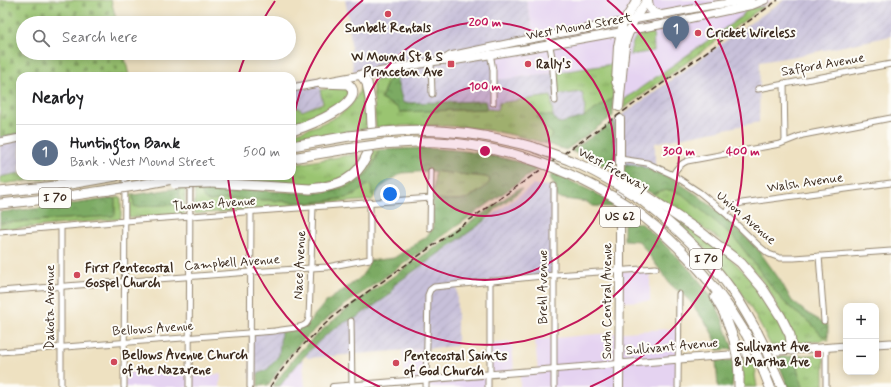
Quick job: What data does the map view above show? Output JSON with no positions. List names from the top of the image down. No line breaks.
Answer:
{"streets":{"highway":["West Freeway","I 70"],"main road":["West Mound Street","US 62","South Central Avenue","Sullivant Avenue"],"street":["Safford Avenue","Walsh Avenue","Thomas Avenue","Union Avenue","Campbell Avenue","Nace Avenue","Brehl Avenue","Dakota Avenue","Bellows Avenue"]},"crossings":[["Walsh Avenue","Union Avenue"],["Thomas Avenue","Campbell Avenue"],["Thomas Avenue","Nace Avenue"],["Thomas Avenue","Dakota Avenue"],["Union Avenue","South Central Avenue"],["Campbell Avenue","Nace Avenue"],["Campbell Avenue","Dakota Avenue"],["Nace Avenue","Bellows Avenue"],["Brehl Avenue","Sullivant Avenue"],["South Central Avenue","Sullivant Avenue"],["Dakota Avenue","Bellows Avenue"]],"places":{"other":["Sunbelt Rentals","Cricket Wireless","Rally's","First Pentecostal Gospel Church","Bellows Avenue Church of the Nazarene","Pentecostal Saints of God Church"],"transit":["W Mound St & S Princeton Ave","Sullivant Ave & Martha Ave"]},"page":{"pins":"1","search":"Search here","heading":"Nearby","list":[{"mark":"1","name":"Huntington Bank","note":"Bank · West Mound Street","value":"500 m"}],"map_buttons":["+","−"]},"rings":["200 m","100 m","300 m","400 m"]}
